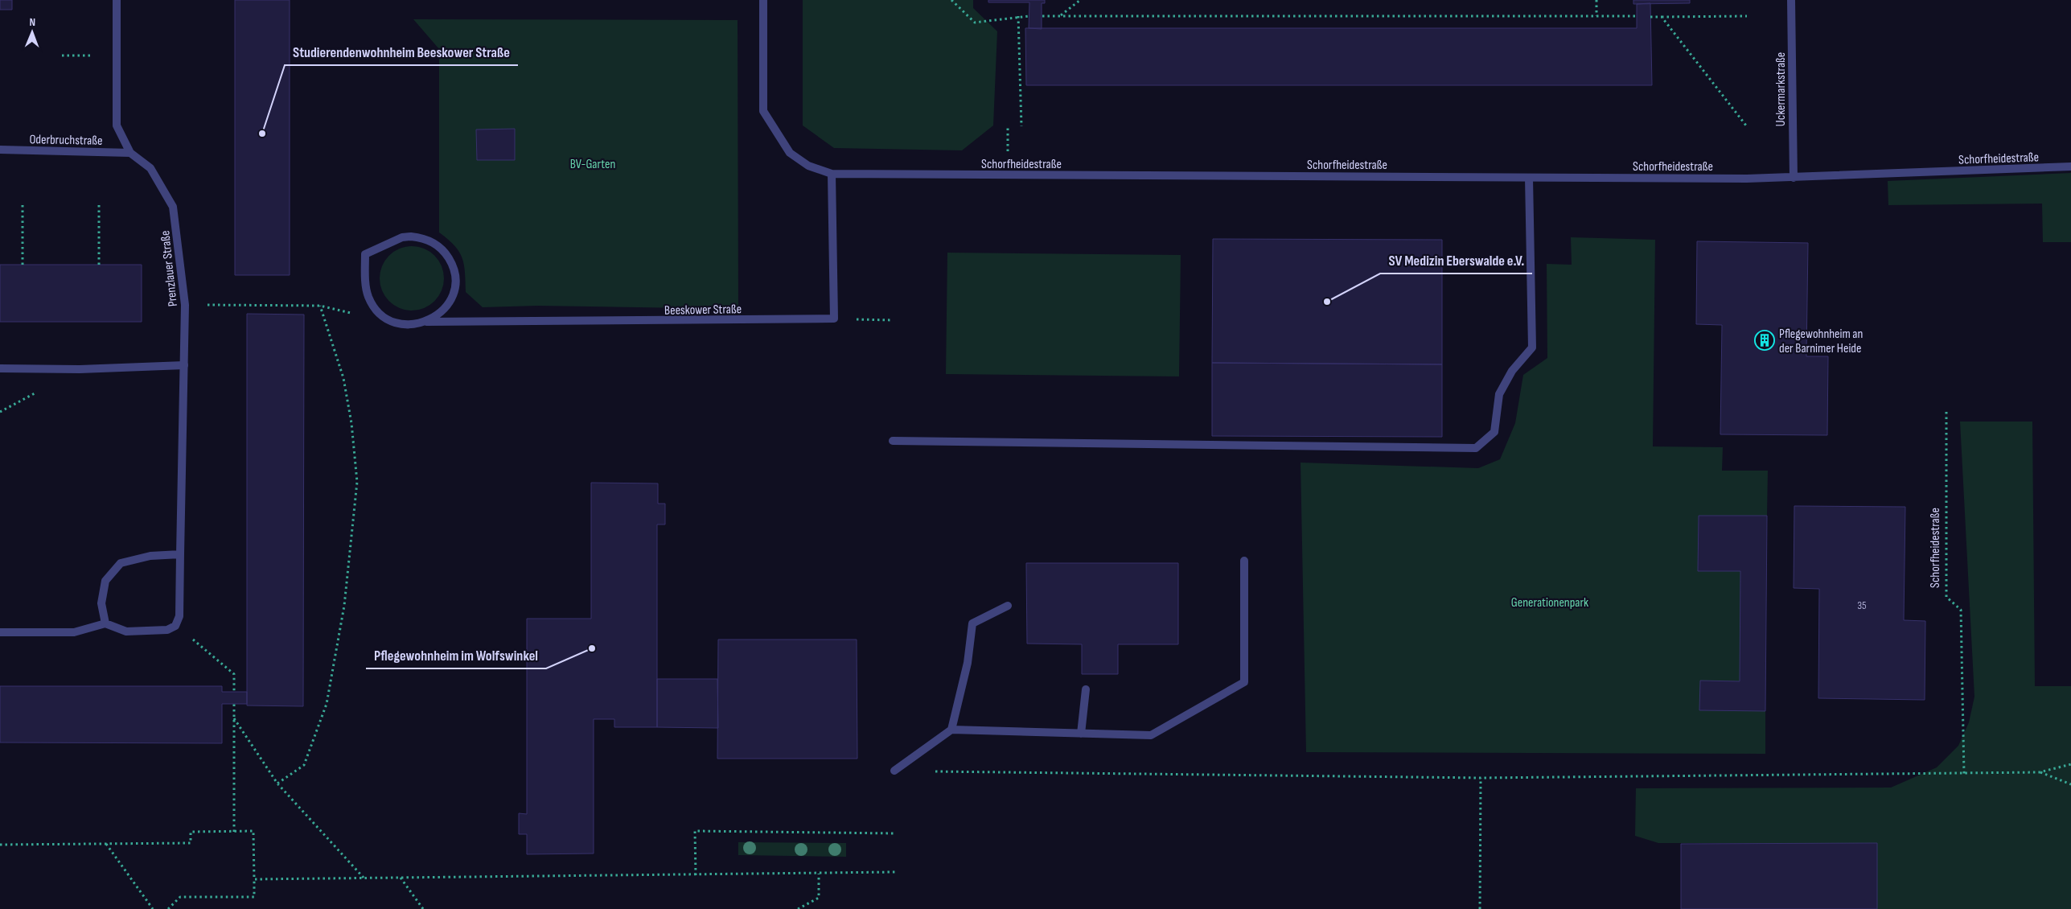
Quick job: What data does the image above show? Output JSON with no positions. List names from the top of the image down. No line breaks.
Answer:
{"streets":{"street":["Uckermarkstraße","Oderbruchstraße","Schorfheidestraße","Prenzlauer Straße","Beeskower Straße"]},"crossings":[["Uckermarkstraße","Schorfheidestraße"],["Oderbruchstraße","Prenzlauer Straße"]],"parks":["BV-Garten","Generationenpark"],"places":{"other":["Studierendenwohnheim Beeskower Straße","SV Medizin Eberswalde e.V.","Pflegewohnheim im Wolfswinkel"],"building":["Pflegewohnheim an der Barnimer Heide"]},"house_numbers":["35"],"north":"top"}
